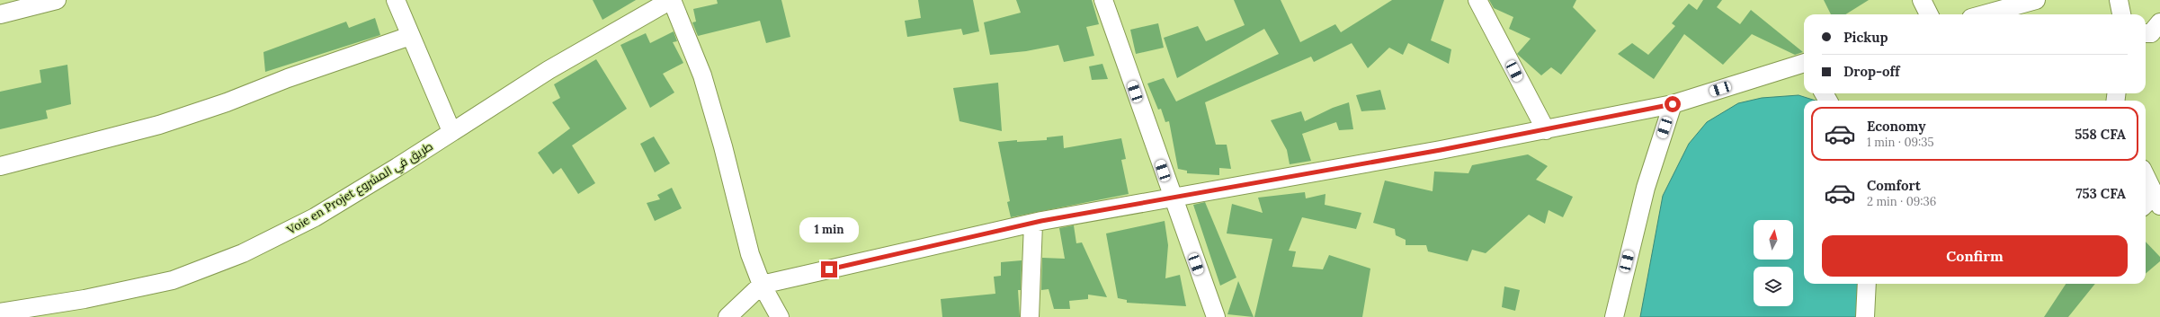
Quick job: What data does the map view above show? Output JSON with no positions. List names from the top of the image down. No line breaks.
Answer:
{"streets":{"street":["Voie en Projet طريق في المشروع"]},"north":"top","page":{"banner":["Pickup","Drop-off"],"list":[{"name":"Economy","note":"1 min · 09:35","value":"558 CFA"},{"name":"Comfort","note":"2 min · 09:36","value":"753 CFA"}],"bubble":"1 min","buttons":"Confirm"}}
